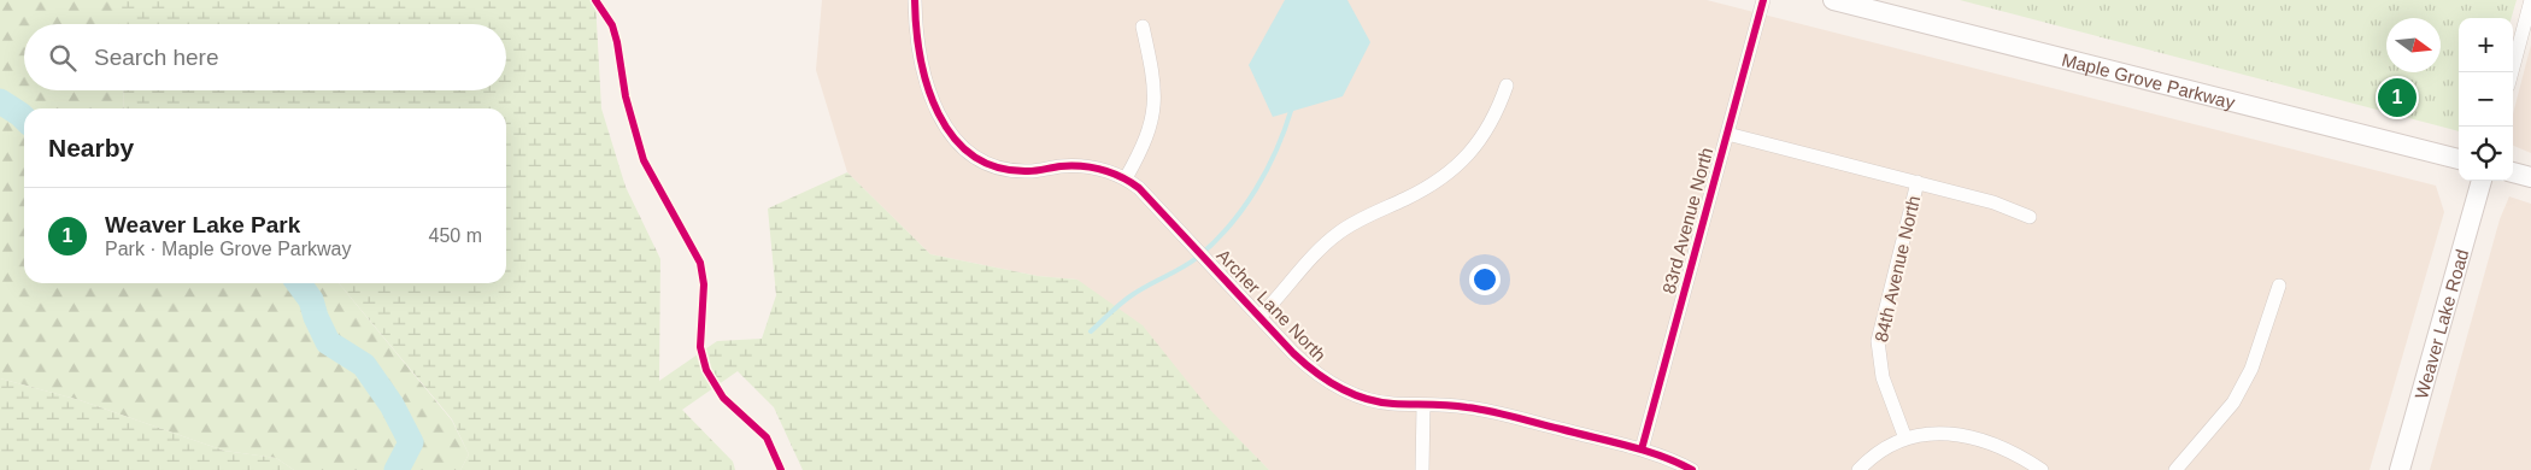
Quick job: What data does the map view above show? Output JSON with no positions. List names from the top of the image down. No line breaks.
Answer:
{"streets":{"main road":["Maple Grove Parkway","Weaver Lake Road"],"street":["83rd Avenue North","84th Avenue North","Archer Lane North"]},"crossings":[["83rd Avenue North","Archer Lane North"]],"north":"right","page":{"map_buttons":["+","−"],"search":"Search here","pins":"1","heading":"Nearby","list":[{"mark":"1","name":"Weaver Lake Park","note":"Park · Maple Grove Parkway","value":"450 m"}]}}
